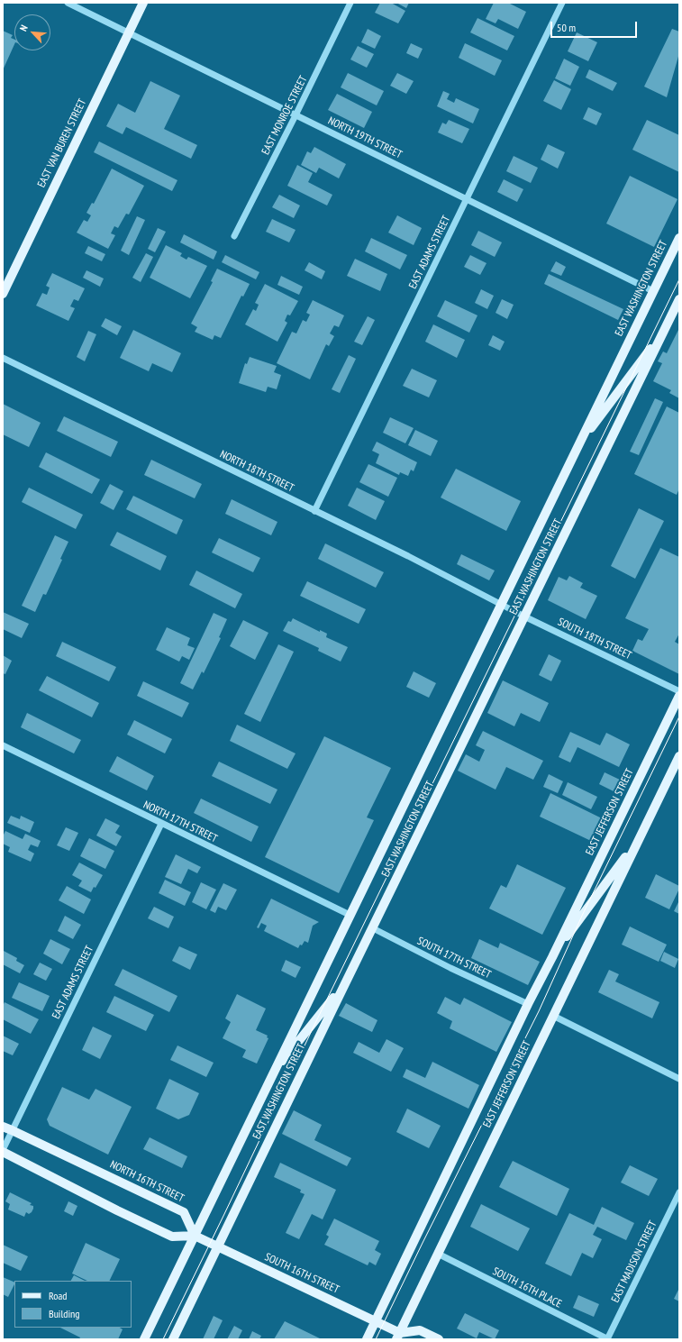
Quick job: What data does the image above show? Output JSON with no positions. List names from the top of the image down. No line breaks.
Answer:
{"streets":{"main road":["EAST VAN BUREN STREET","EAST WASHINGTON STREET","EAST JEFFERSON STREET","NORTH 16TH STREET","SOUTH 16TH STREET"],"street":["EAST MONROE STREET","NORTH 19TH STREET","EAST ADAMS STREET","NORTH 18TH STREET","SOUTH 18TH STREET","NORTH 17TH STREET","SOUTH 17TH STREET","EAST MADISON STREET","SOUTH 16TH PLACE"]},"crossings":[["EAST MONROE STREET","NORTH 19TH STREET"],["NORTH 19TH STREET","EAST VAN BUREN STREET"],["NORTH 19TH STREET","EAST ADAMS STREET"],["NORTH 19TH STREET","EAST WASHINGTON STREET"],["EAST ADAMS STREET","NORTH 18TH STREET"],["EAST ADAMS STREET","NORTH 17TH STREET"],["EAST ADAMS STREET","NORTH 16TH STREET"],["EAST WASHINGTON STREET","NORTH 18TH STREET"],["EAST WASHINGTON STREET","SOUTH 18TH STREET"],["EAST WASHINGTON STREET","NORTH 17TH STREET"],["EAST WASHINGTON STREET","SOUTH 17TH STREET"],["EAST WASHINGTON STREET","NORTH 16TH STREET"],["EAST WASHINGTON STREET","SOUTH 16TH STREET"],["NORTH 18TH STREET","SOUTH 18TH STREET"],["EAST JEFFERSON STREET","SOUTH 17TH STREET"],["EAST JEFFERSON STREET","SOUTH 16TH STREET"],["EAST JEFFERSON STREET","SOUTH 16TH PLACE"],["NORTH 16TH STREET","SOUTH 16TH STREET"],["EAST MADISON STREET","SOUTH 16TH PLACE"]],"legend":["Road","Building"],"scale_bar":"50 m","north":"top left"}
